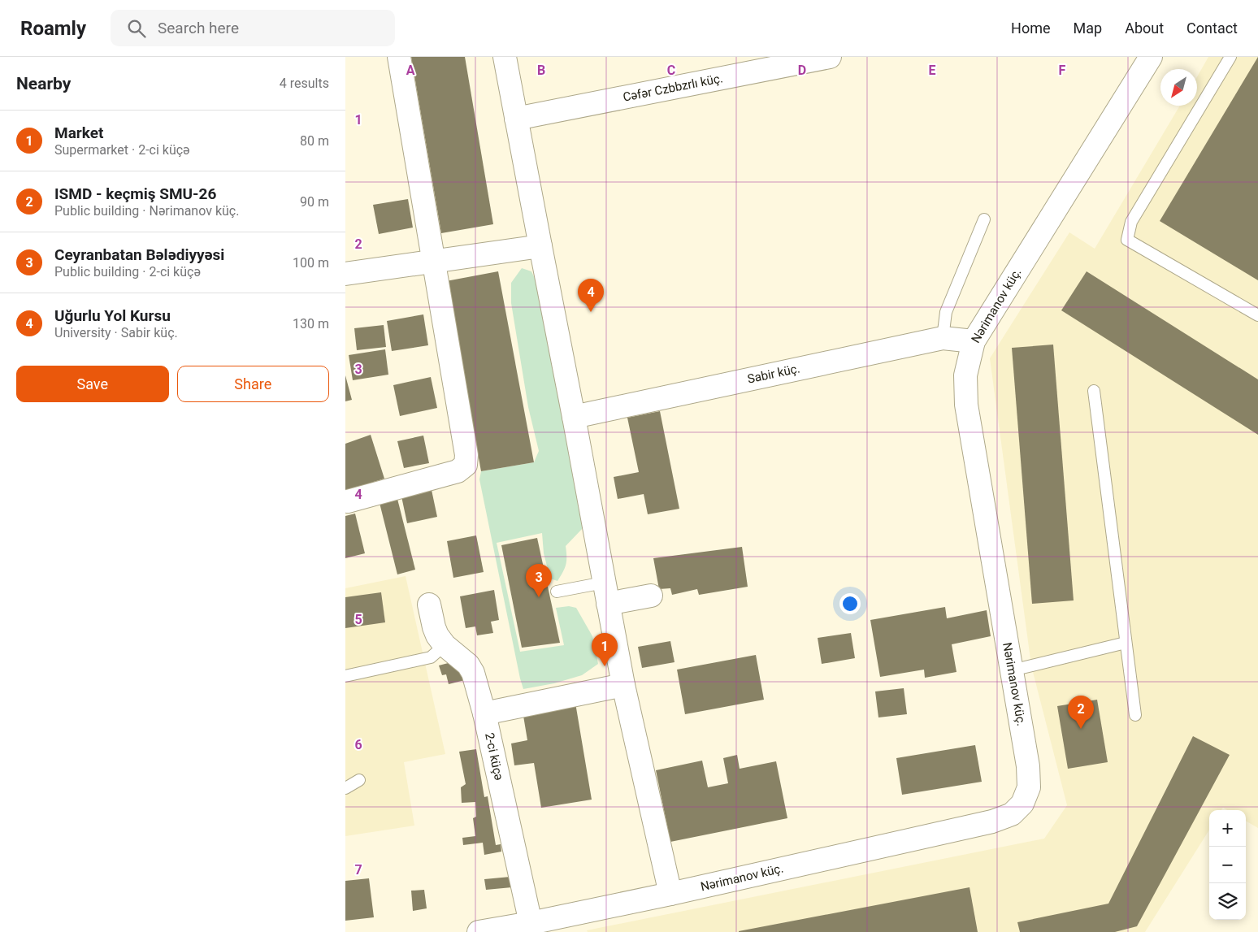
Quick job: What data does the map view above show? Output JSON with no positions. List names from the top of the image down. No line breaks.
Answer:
{"streets":{"street":["Cəfər Czbbzrlı küç.","Nərimanov küç.","Sabir küç.","2-ci küçə"]},"crossings":[["Nərimanov küç.","Sabir küç."],["Nərimanov küç.","2-ci küçə"]],"north":"bottom left","page":{"header":"Roamly","search":"Search here","nav":["Home","Map","About","Contact"],"heading":["Nearby","4 results"],"list":[{"mark":"1","name":"Market","note":"Supermarket · 2-ci küçə","value":"80 m"},{"mark":"2","name":"ISMD - keçmiş SMU-26","note":"Public building · Nərimanov küç.","value":"90 m"},{"mark":"3","name":"Ceyranbatan Bələdiyyəsi","note":"Public building · 2-ci küçə","value":"100 m"},{"mark":"4","name":"Uğurlu Yol Kursu","note":"University · Sabir küç.","value":"130 m"}],"pins":["4","3","1","2"],"buttons":["Save","Share"],"map_buttons":["+","−"]},"grid":{"columns":["A","B","C","D","E","F"],"rows":["1","2","3","4","5","6","7"]}}
